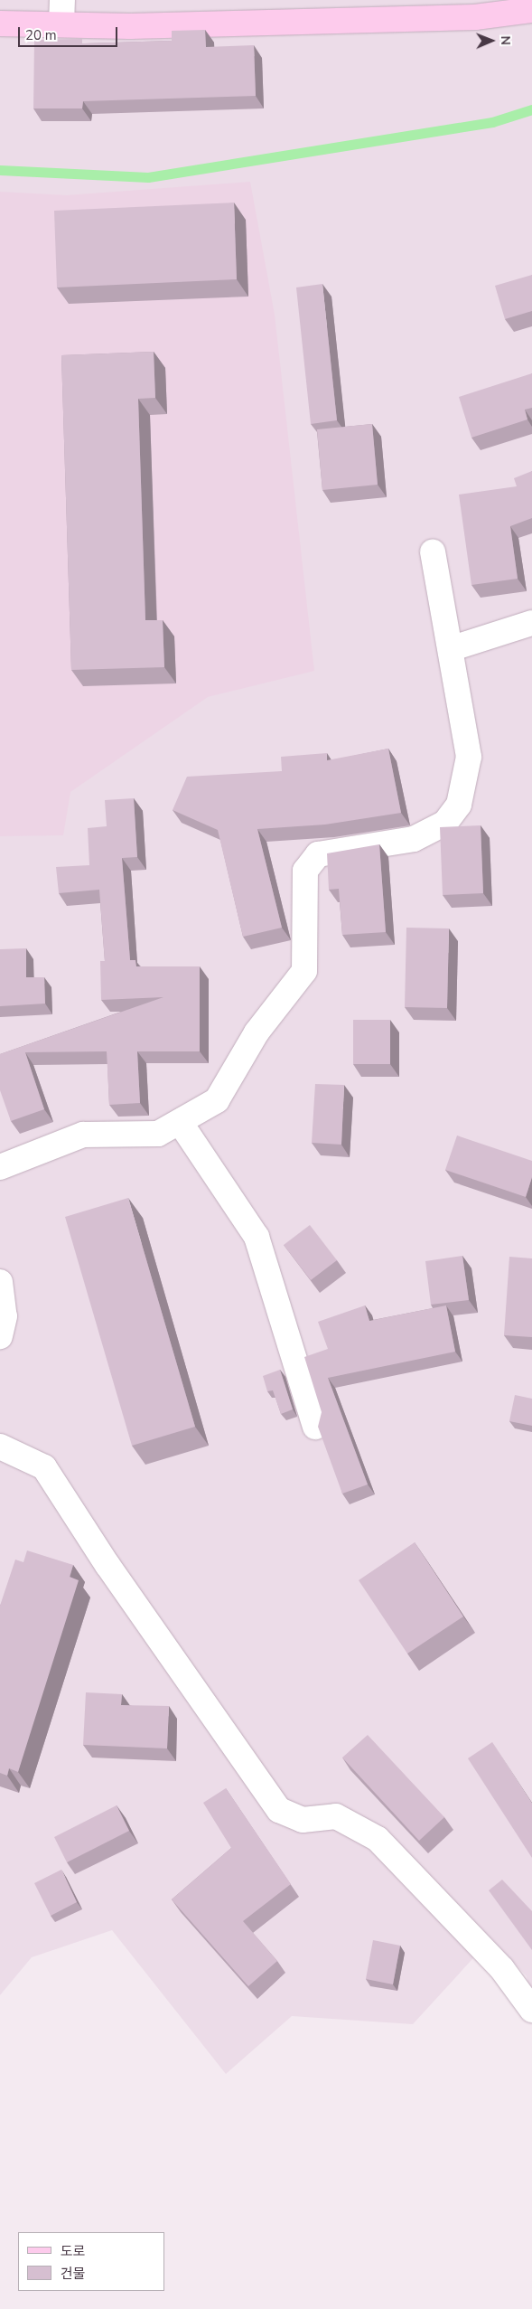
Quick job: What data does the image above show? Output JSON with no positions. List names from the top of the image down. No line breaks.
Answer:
{"legend":["도로","건물"],"scale_bar":"20 m","north":"right"}
